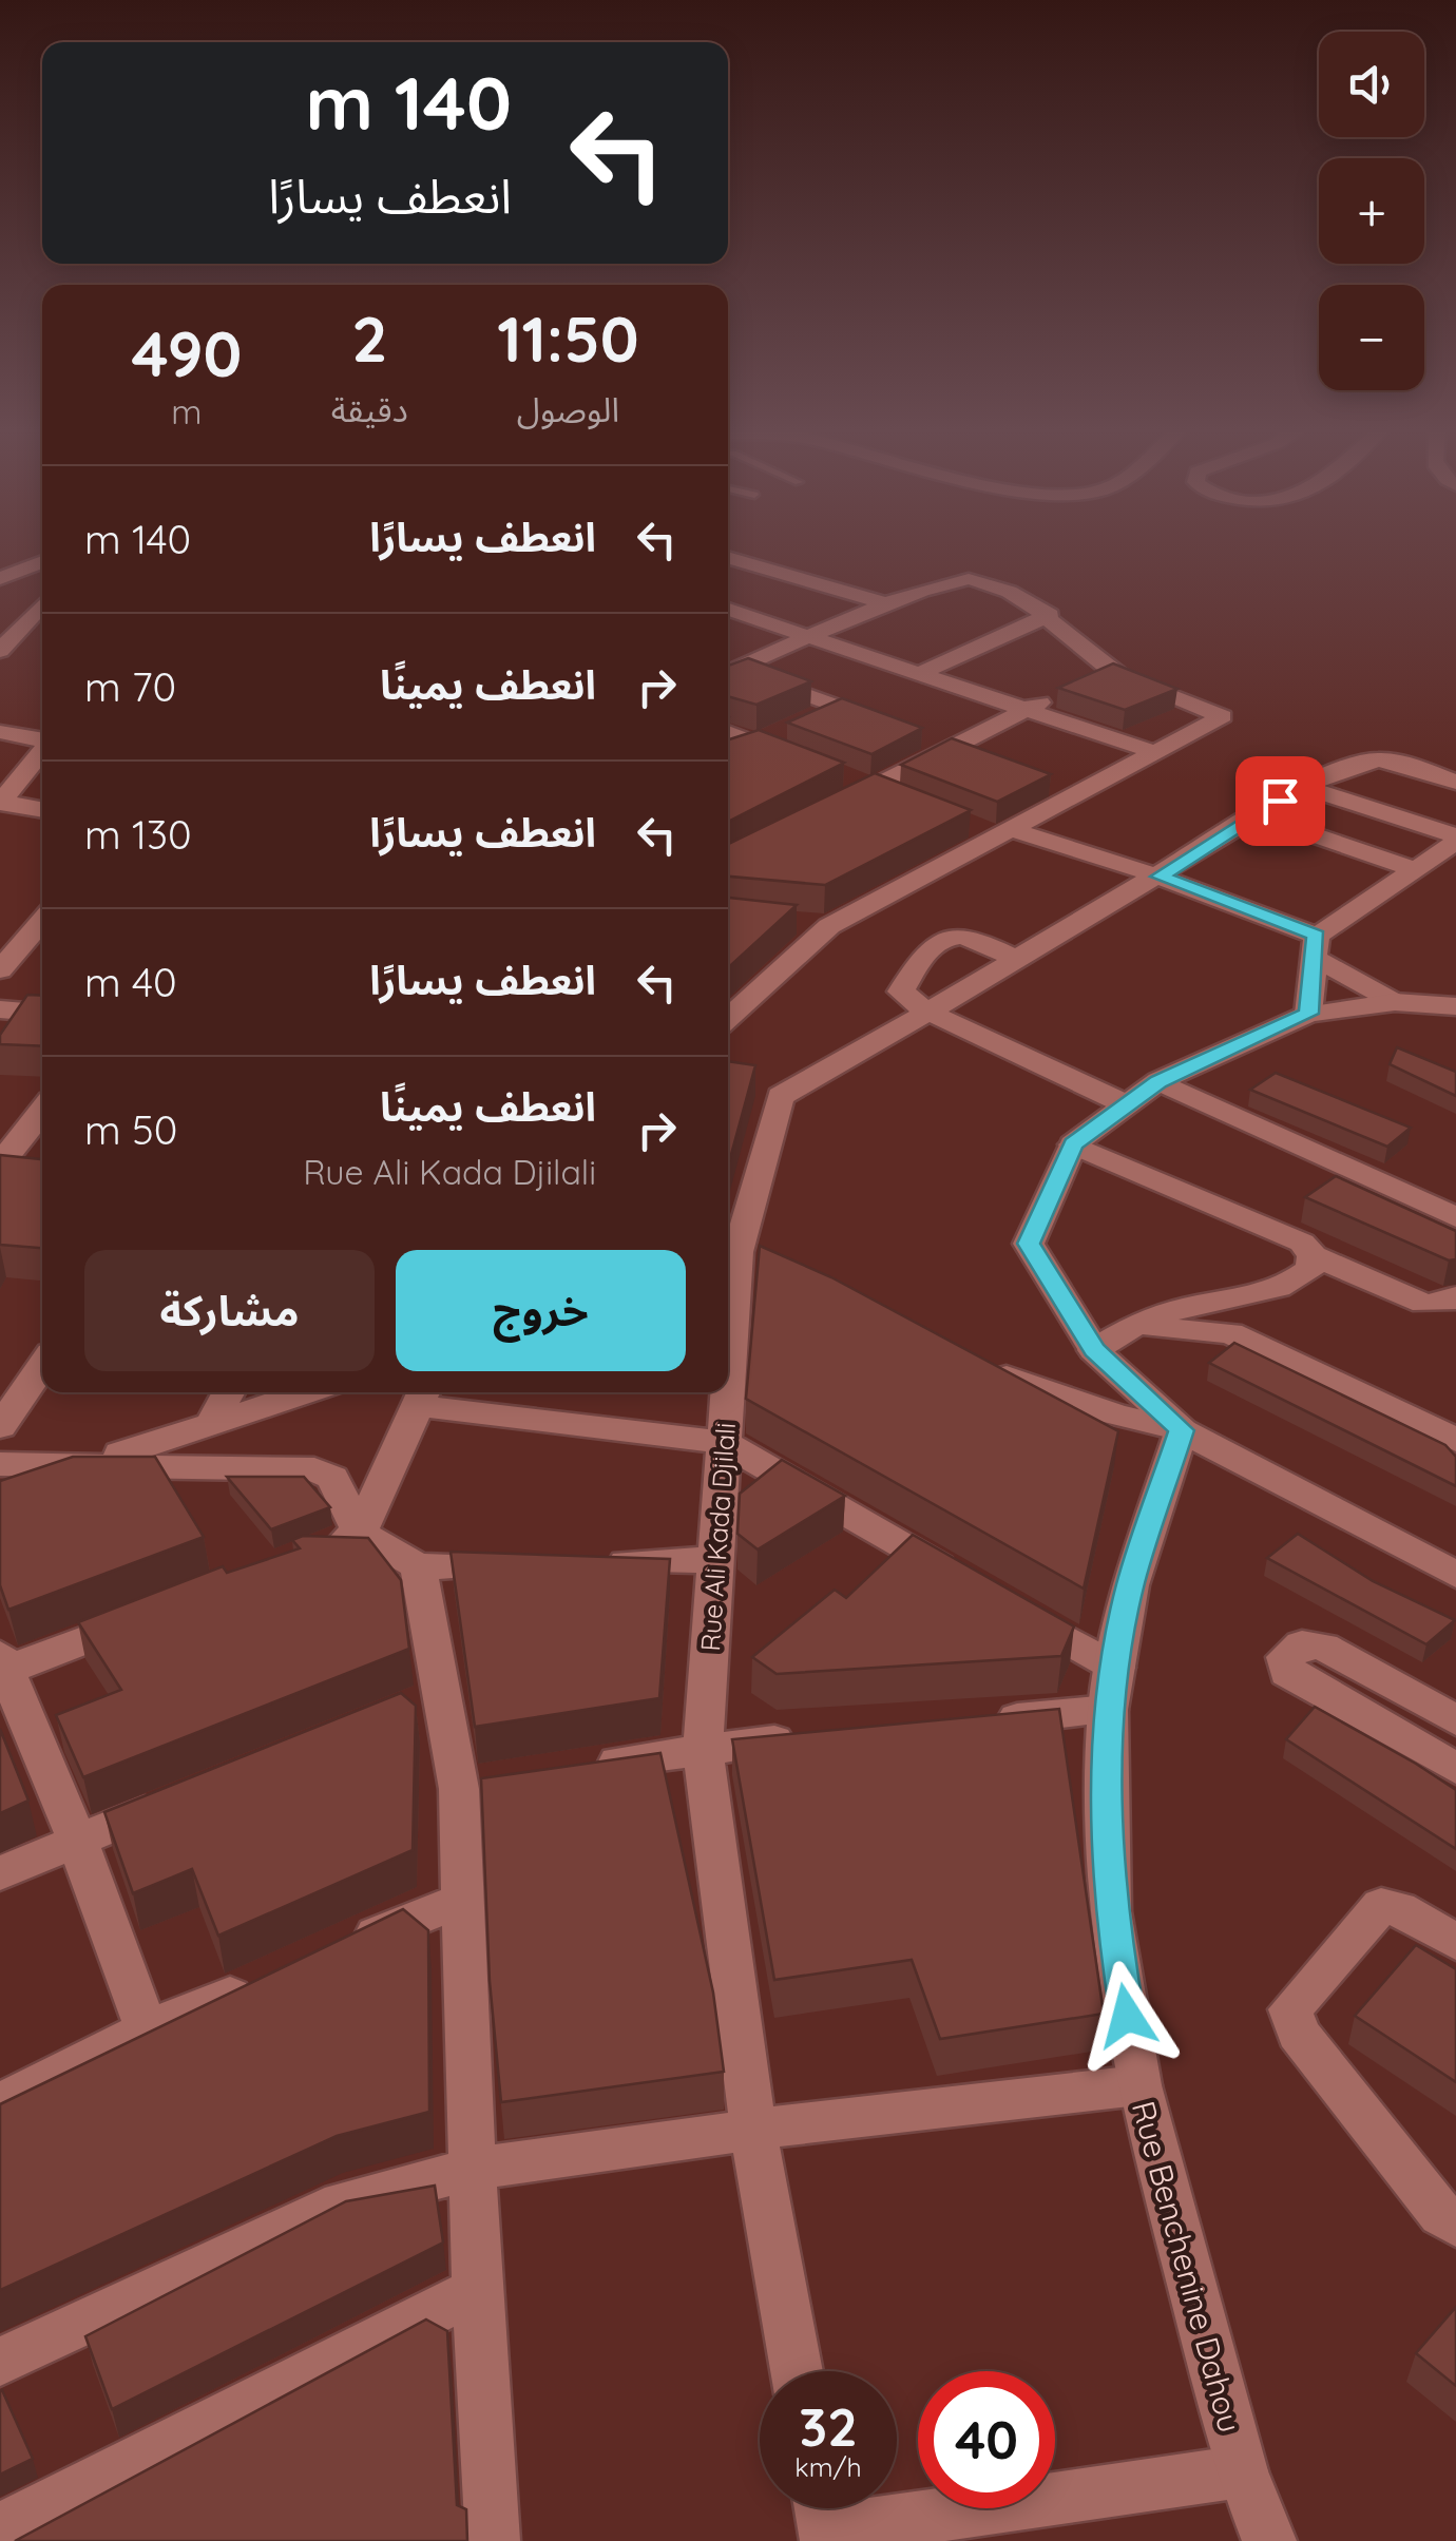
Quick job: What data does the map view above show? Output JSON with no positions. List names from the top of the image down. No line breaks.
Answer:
{"streets":{"street":["Rue Ali Kada Djilali","Rue Benchenine Dahou"]},"page":{"map_buttons":["+","−"],"turn":["140 m","انعطف يسارًا"],"eta":["11:50","الوصول","2","دقيقة","490","m"],"list":[{"name":"انعطف يسارًا","value":"140 m"},{"name":"انعطف يمينًا","value":"70 m"},{"name":"انعطف يسارًا","value":"130 m"},{"name":"انعطف يسارًا","value":"40 m"},{"name":"انعطف يمينًا","note":"Rue Ali Kada Djilali","value":"50 m"}],"buttons":["خروج","مشاركة"],"speed":"32 km/h","limit":"40"}}
